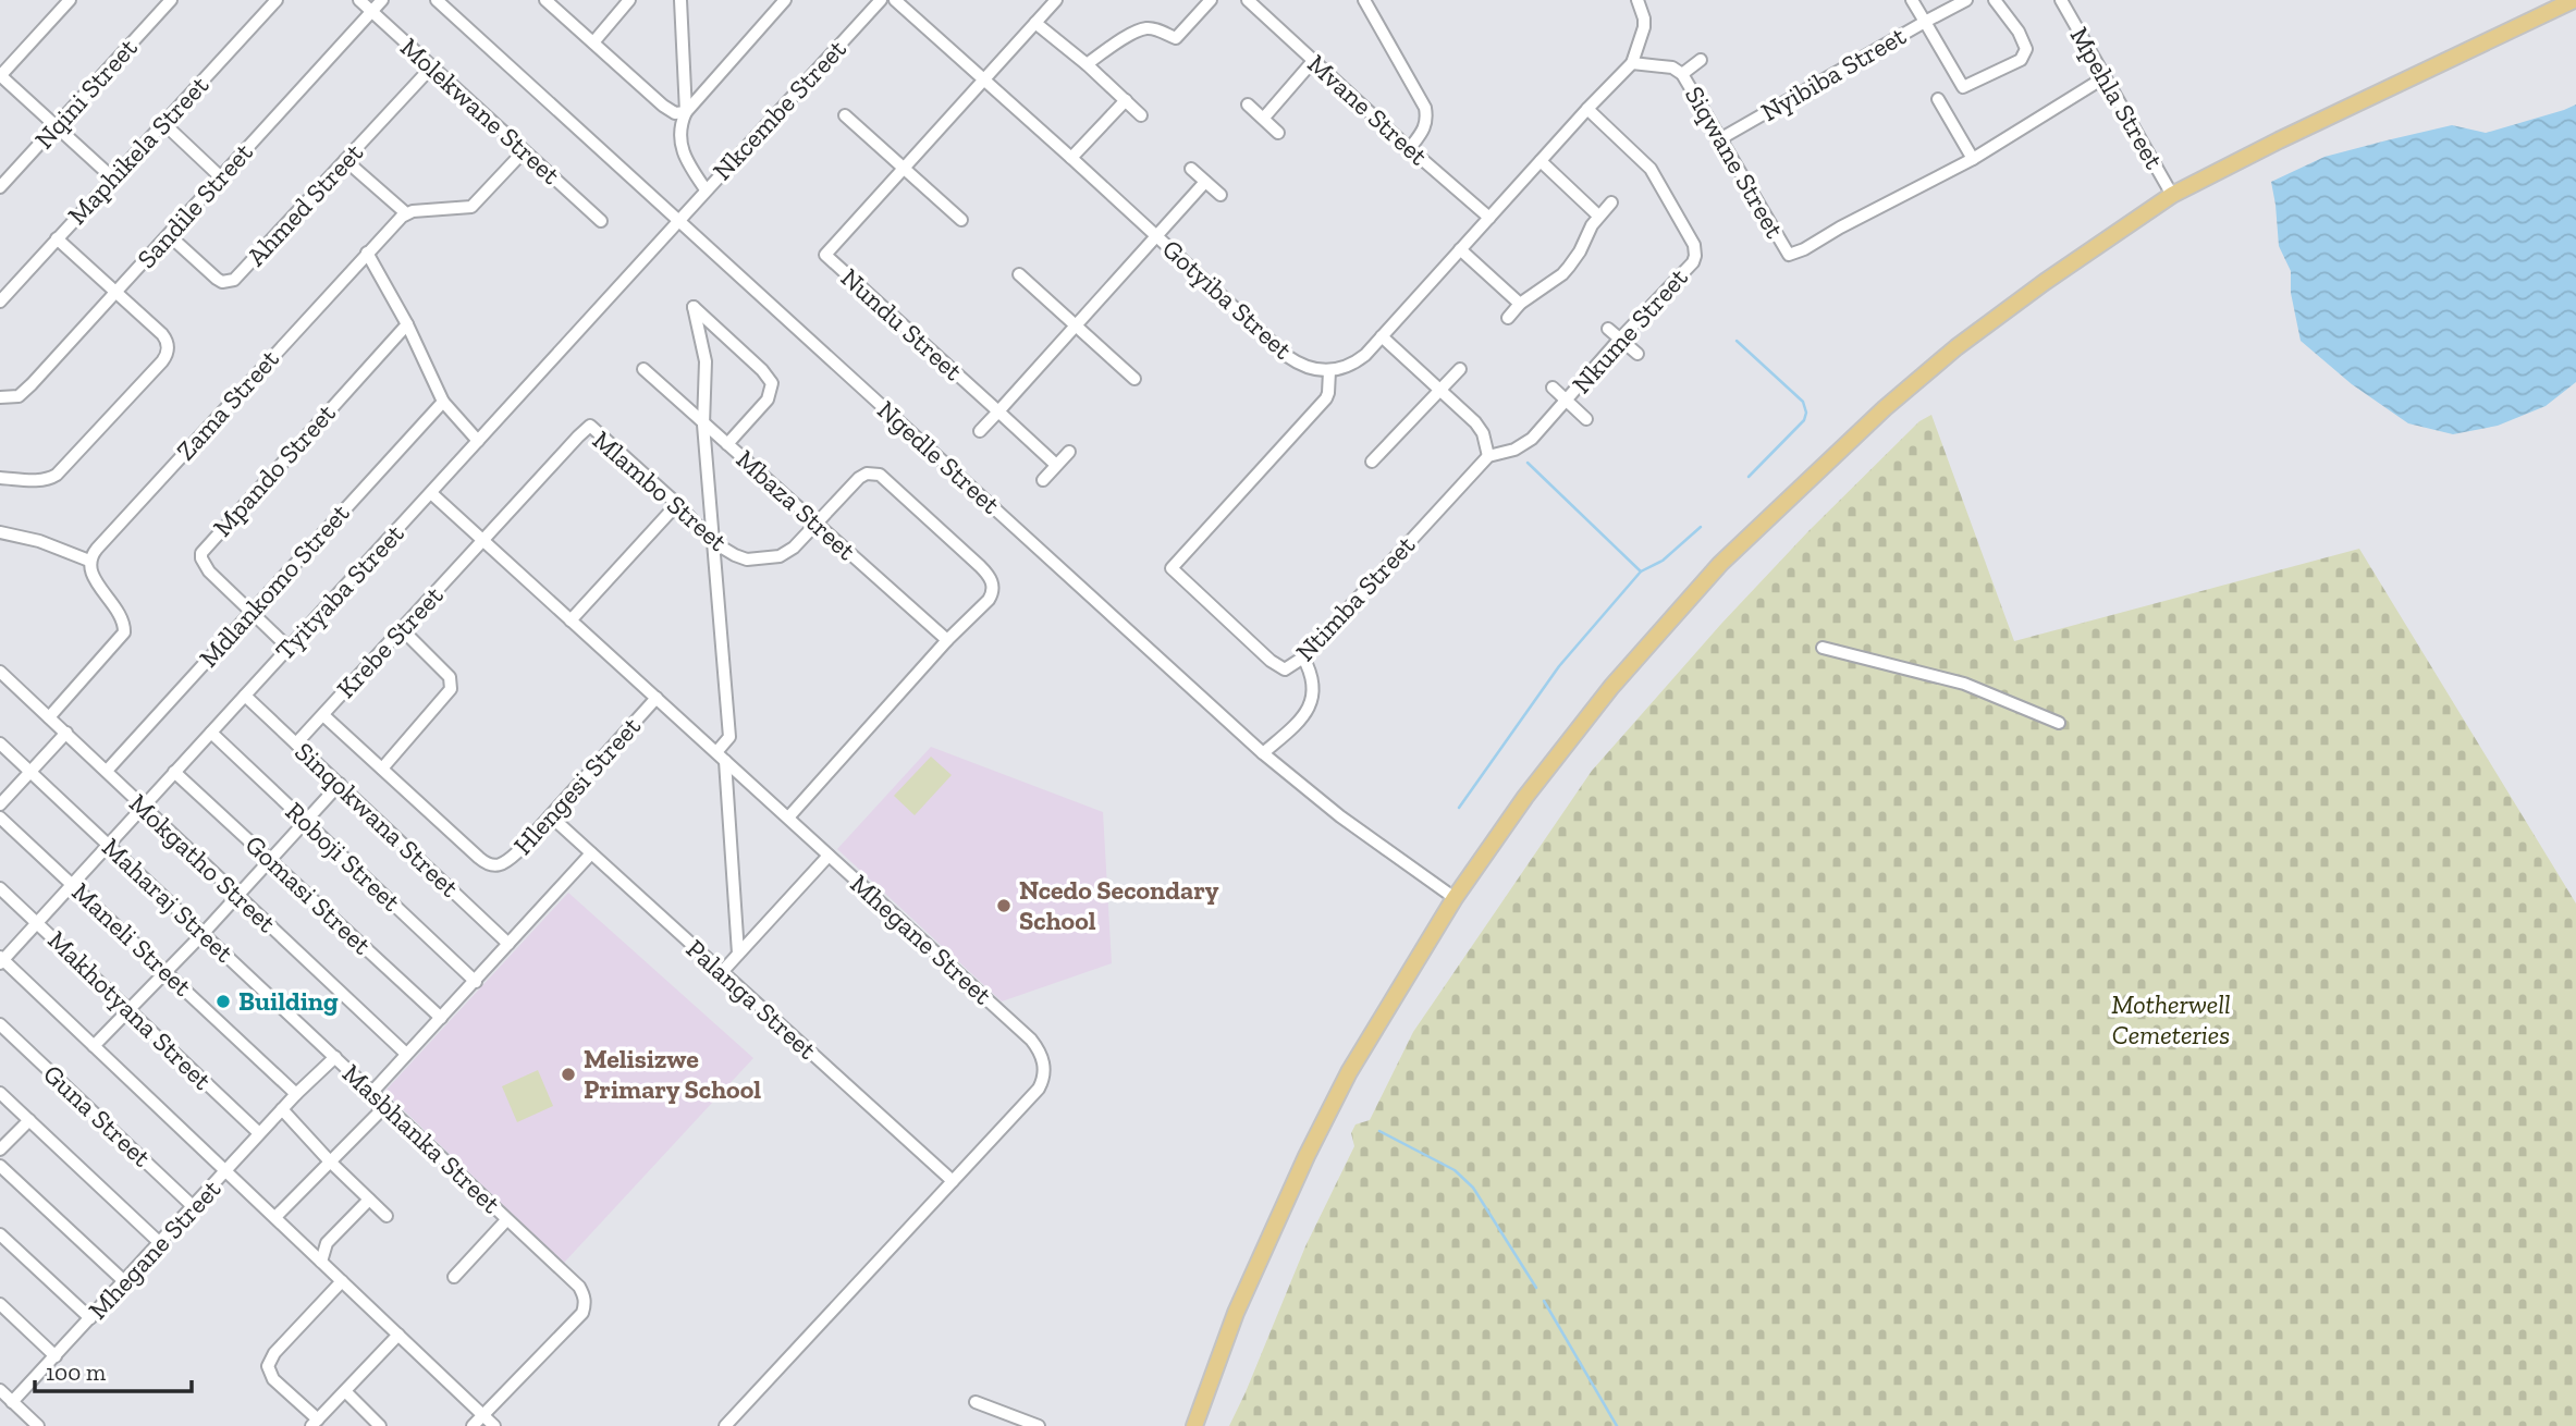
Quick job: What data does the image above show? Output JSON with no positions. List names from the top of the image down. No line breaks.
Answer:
{"streets":{"street":["Nyibiba Street","Nqini Street","Mpehla Street","Nkcembe Street","Mvane Street","Molekwane Street","Maphikela Street","Siqwane Street","Ahmed Street","Sandile Street","Gotyiba Street","Nundu Street","Nkume Street","Zama Street","Ngedle Street","Mpando Street","Mlambo Street","Mbaza Street","Mdlankomo Street","Tyityaba Street","Ntimba Street","Krebe Street","Hlengesi Street","Sinqokwana Street","Roboji Street","Mokgatho Street","Gomasi Street","Maharaj Street","Maneli Street","Mhegane Street","Palanga Street","Makhotyana Street","Guna Street","Masbhanka Street"]},"crossings":[["Nyibiba Street","Siqwane Street"],["Nkcembe Street","Ngedle Street"],["Nkcembe Street","Tyityaba Street"],["Molekwane Street","Ahmed Street"],["Molekwane Street","Sandile Street"],["Ahmed Street","Sandile Street"],["Gotyiba Street","Nundu Street"],["Gotyiba Street","Ntimba Street"],["Nkume Street","Ntimba Street"],["Ngedle Street","Tyityaba Street"],["Mpando Street","Mdlankomo Street"],["Mpando Street","Tyityaba Street"],["Mlambo Street","Mbaza Street"],["Mlambo Street","Krebe Street"],["Mlambo Street","Mhegane Street"],["Mdlankomo Street","Mokgatho Street"],["Tyityaba Street","Sinqokwana Street"],["Tyityaba Street","Roboji Street"],["Tyityaba Street","Mokgatho Street"],["Tyityaba Street","Gomasi Street"],["Tyityaba Street","Maharaj Street"],["Tyityaba Street","Maneli Street"],["Tyityaba Street","Mhegane Street"],["Tyityaba Street","Makhotyana Street"],["Krebe Street","Hlengesi Street"],["Krebe Street","Sinqokwana Street"],["Krebe Street","Mhegane Street"],["Hlengesi Street","Mhegane Street"],["Hlengesi Street","Palanga Street"],["Maharaj Street","Masbhanka Street"],["Mhegane Street","Palanga Street"],["Mhegane Street","Guna Street"],["Mhegane Street","Masbhanka Street"]],"parks":["Motherwell Cemeteries"],"places":["Ncedo Secondary School","Building","Melisizwe Primary School"],"scale_bar":"100 m"}
